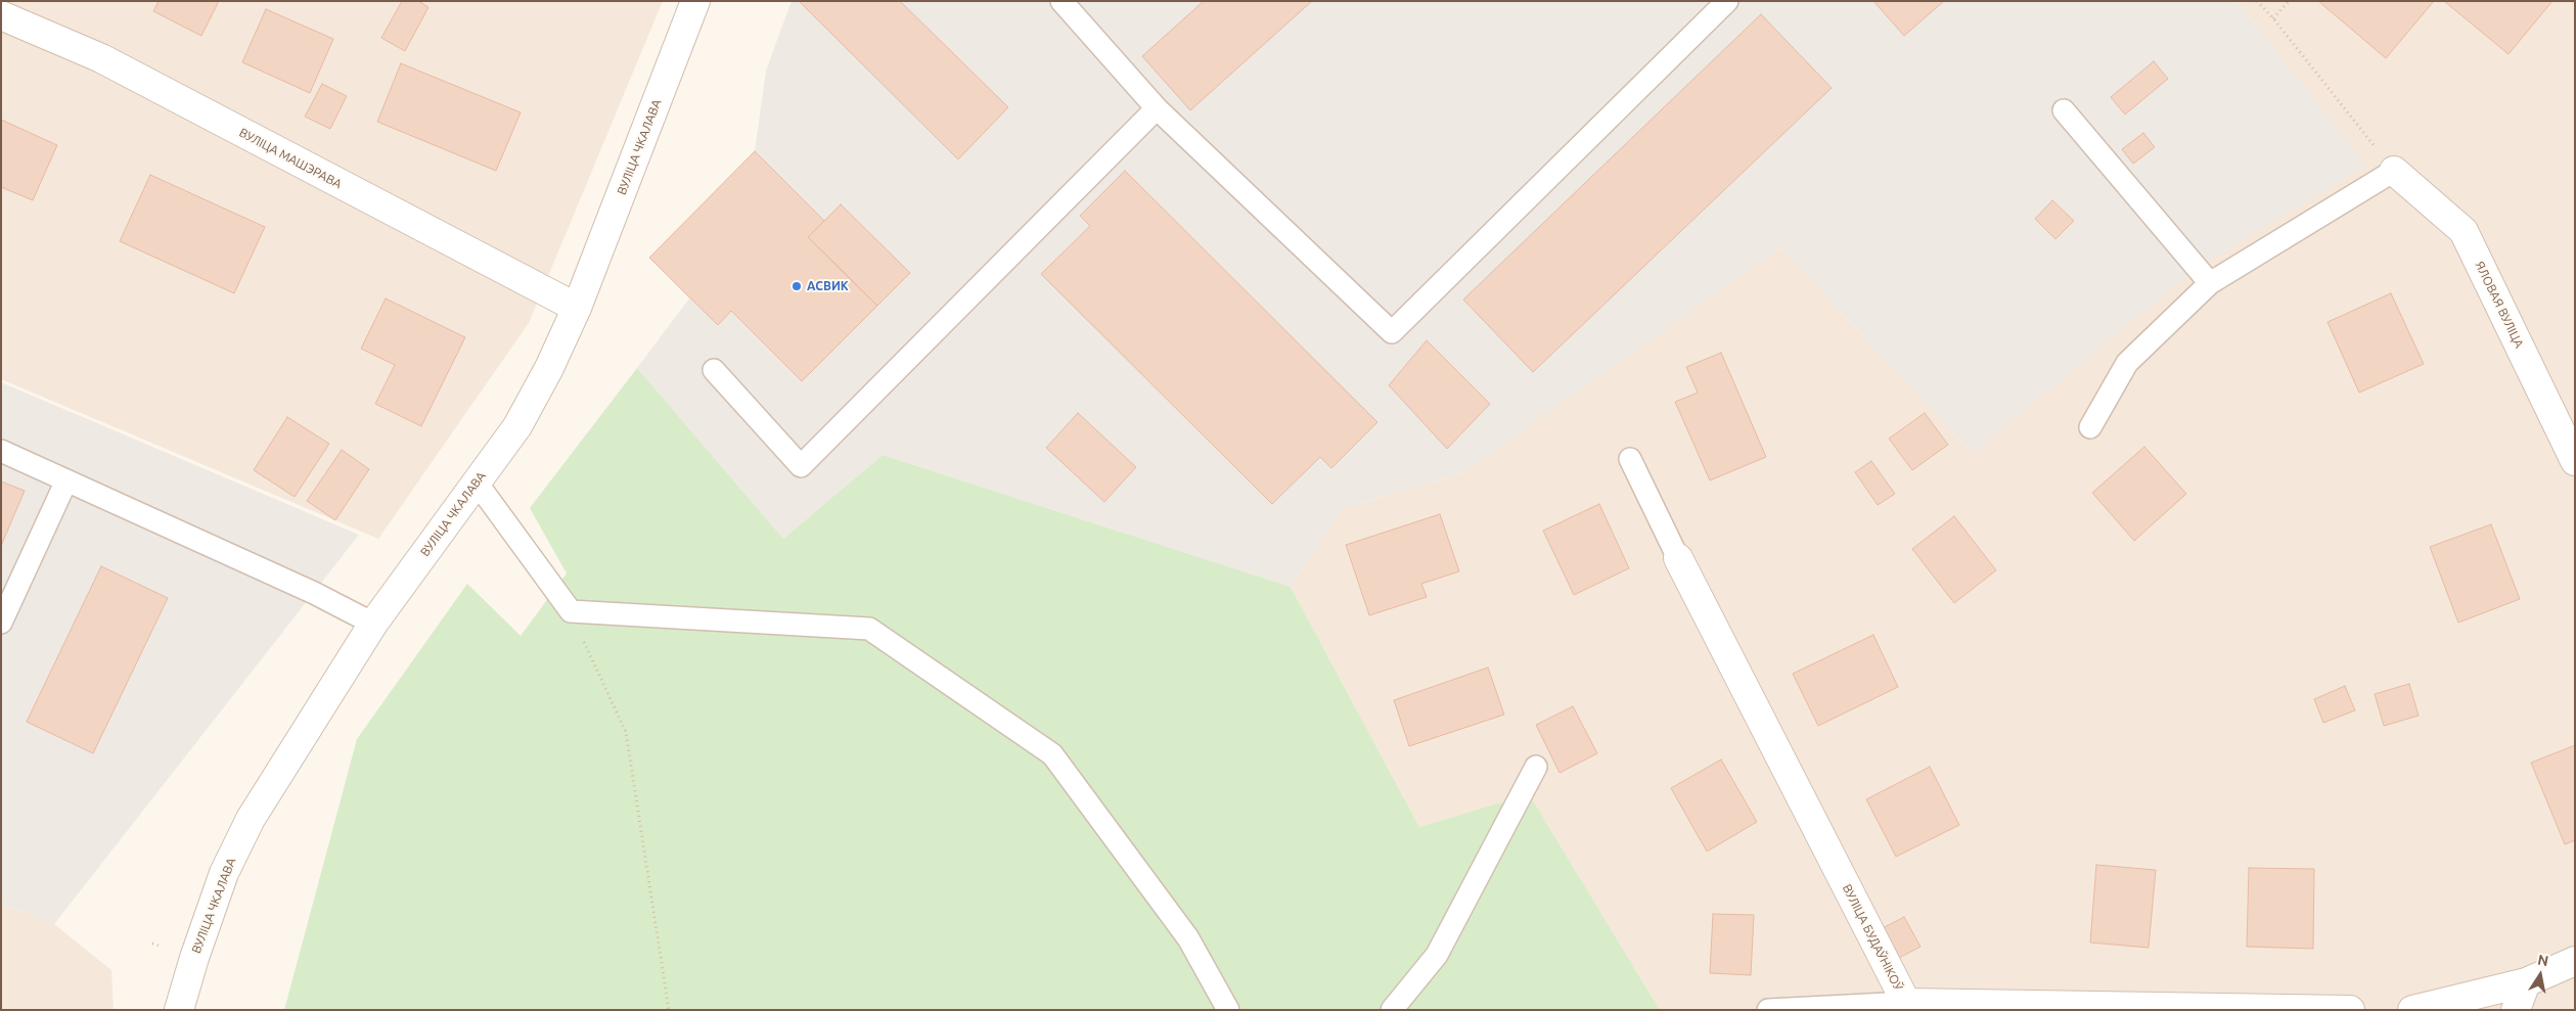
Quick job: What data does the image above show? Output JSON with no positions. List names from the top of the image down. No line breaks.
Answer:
{"streets":{"street":["ВУЛІЦА ЧКАЛАВА","ВУЛІЦА МАШЭРАВА","ЯЛОВАЯ ВУЛІЦА","ВУЛІЦА БУДАЎНІКОЎ"]},"crossings":[["ВУЛІЦА ЧКАЛАВА","ВУЛІЦА МАШЭРАВА"]],"places":["АСВИК"],"north":"top"}
